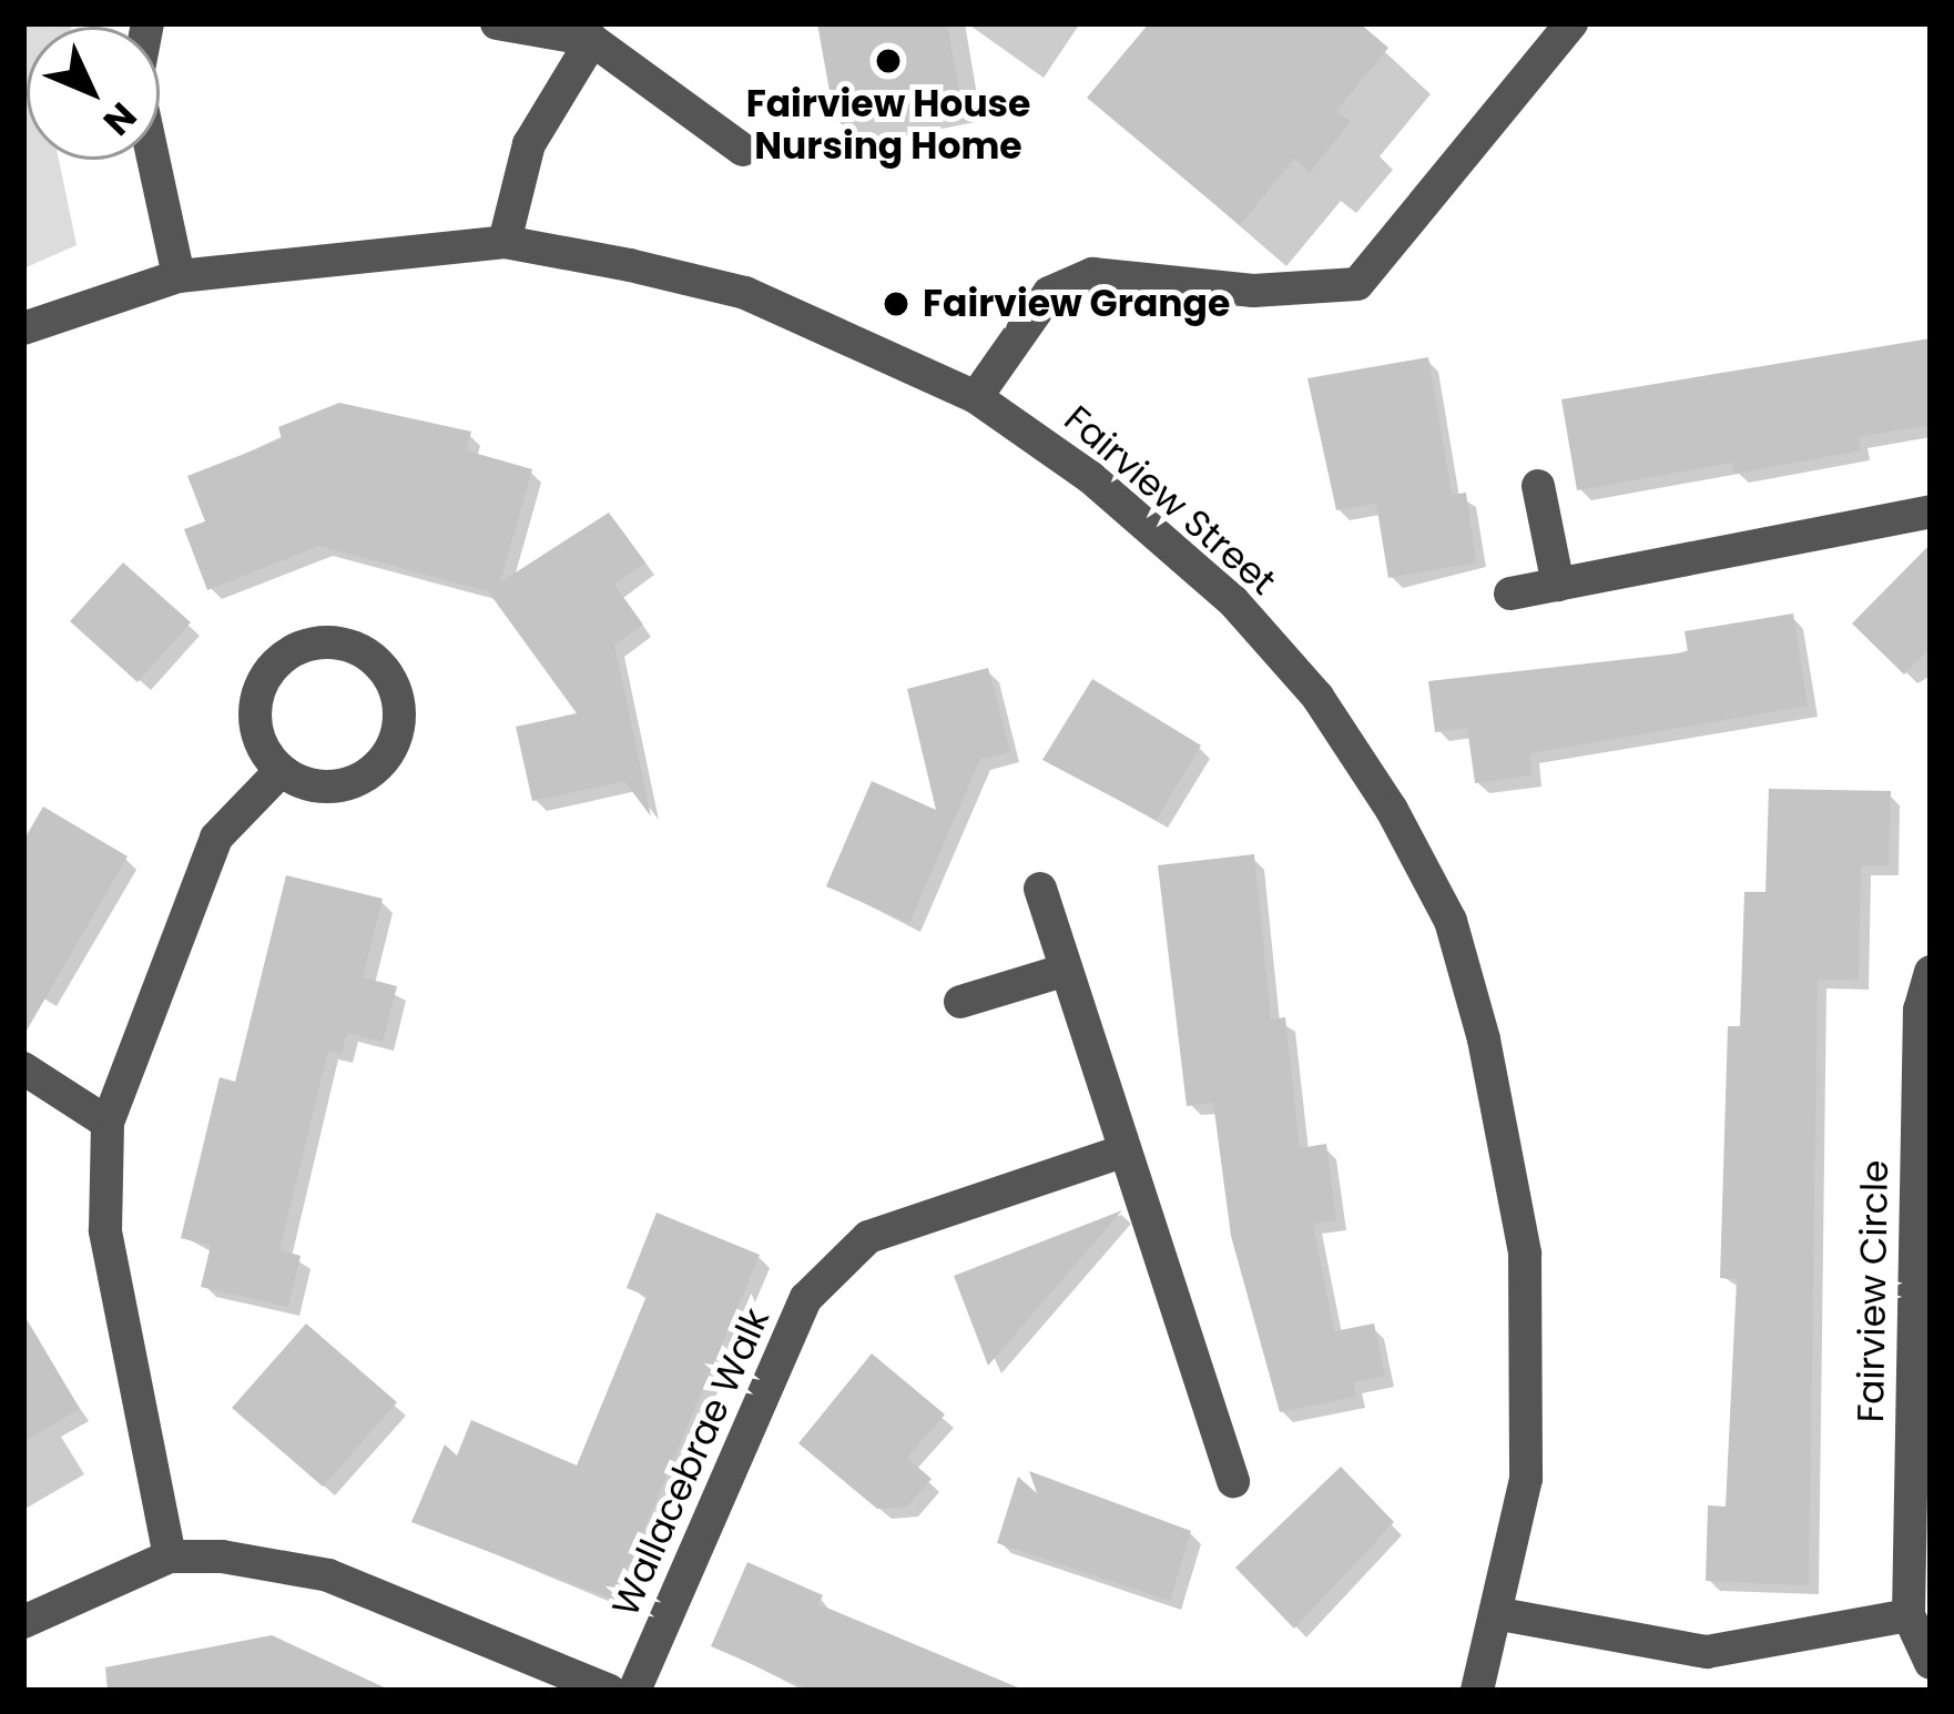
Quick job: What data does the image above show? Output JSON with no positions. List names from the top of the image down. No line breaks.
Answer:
{"streets":{"street":["Fairview Street","Fairview Circle","Wallacebrae Walk"]},"places":["Fairview House Nursing Home","Fairview Grange"],"north":"bottom right"}
